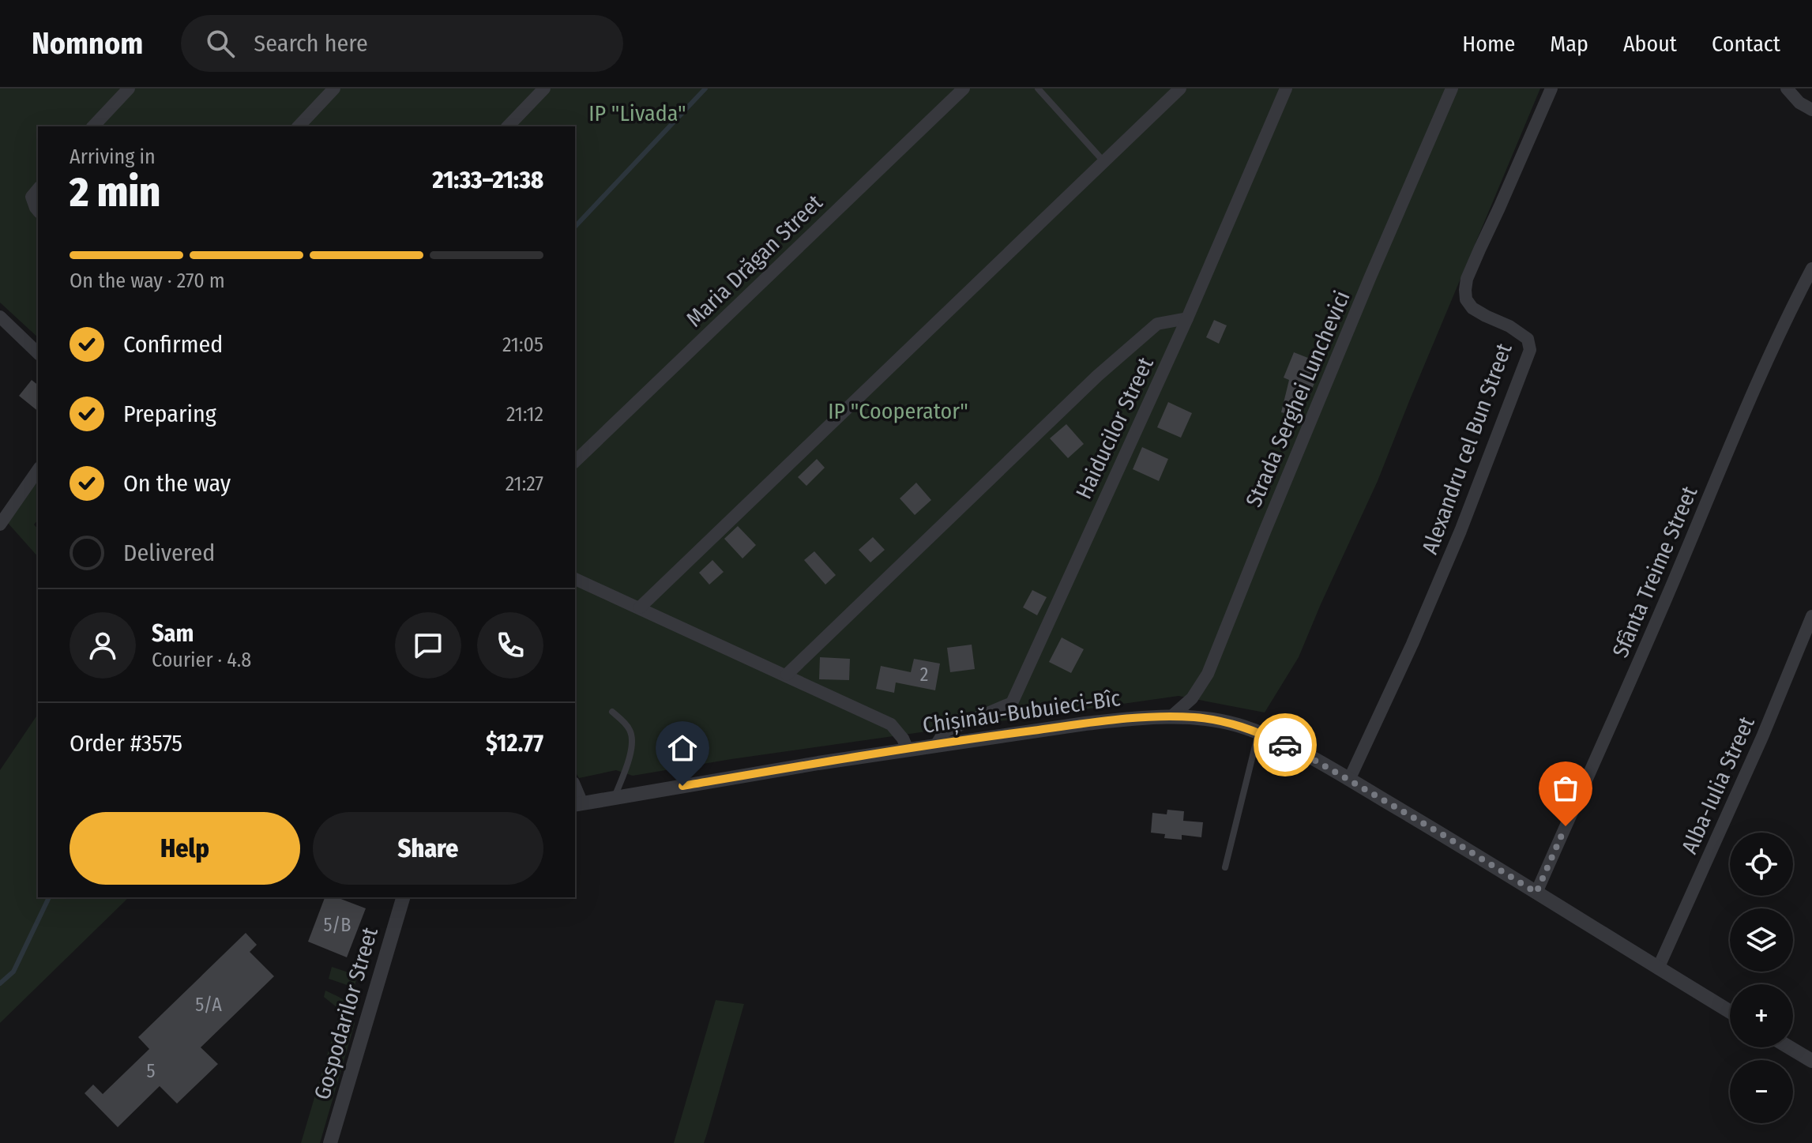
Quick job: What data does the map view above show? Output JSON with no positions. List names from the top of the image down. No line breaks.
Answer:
{"streets":{"street":["Maria Drăgan Street","Strada Serghei Lunchevici","Haiducilor Street","Alexandru cel Bun Street","Sfânta Treime Street","Chișinău-Bubuieci-Bîc","Alba-Iulia Street","Gospodarilor Street"]},"crossings":[["Strada Serghei Lunchevici","Chișinău-Bubuieci-Bîc"],["Haiducilor Street","Chișinău-Bubuieci-Bîc"],["Alexandru cel Bun Street","Chișinău-Bubuieci-Bîc"],["Sfânta Treime Street","Chișinău-Bubuieci-Bîc"],["Chișinău-Bubuieci-Bîc","Alba-Iulia Street"]],"parks":["IP \"Livada\"","IP \"Cooperator\""],"house_numbers":["2","5/B","5/A","5"],"page":{"header":"Nomnom","search":"Search here","nav":["Home","Map","About","Contact"],"heading":["2 min","Arriving in","21:33–21:38"],"panel":["Sam","Courier · 4.8","Order #3575","$12.77"],"bar":"On the way · 270 m","list":[["Confirmed","21:05"],["Preparing","21:12"],["On the way","21:27"],"Delivered"],"buttons":["Help","Share"],"map_buttons":["+","−"]}}
